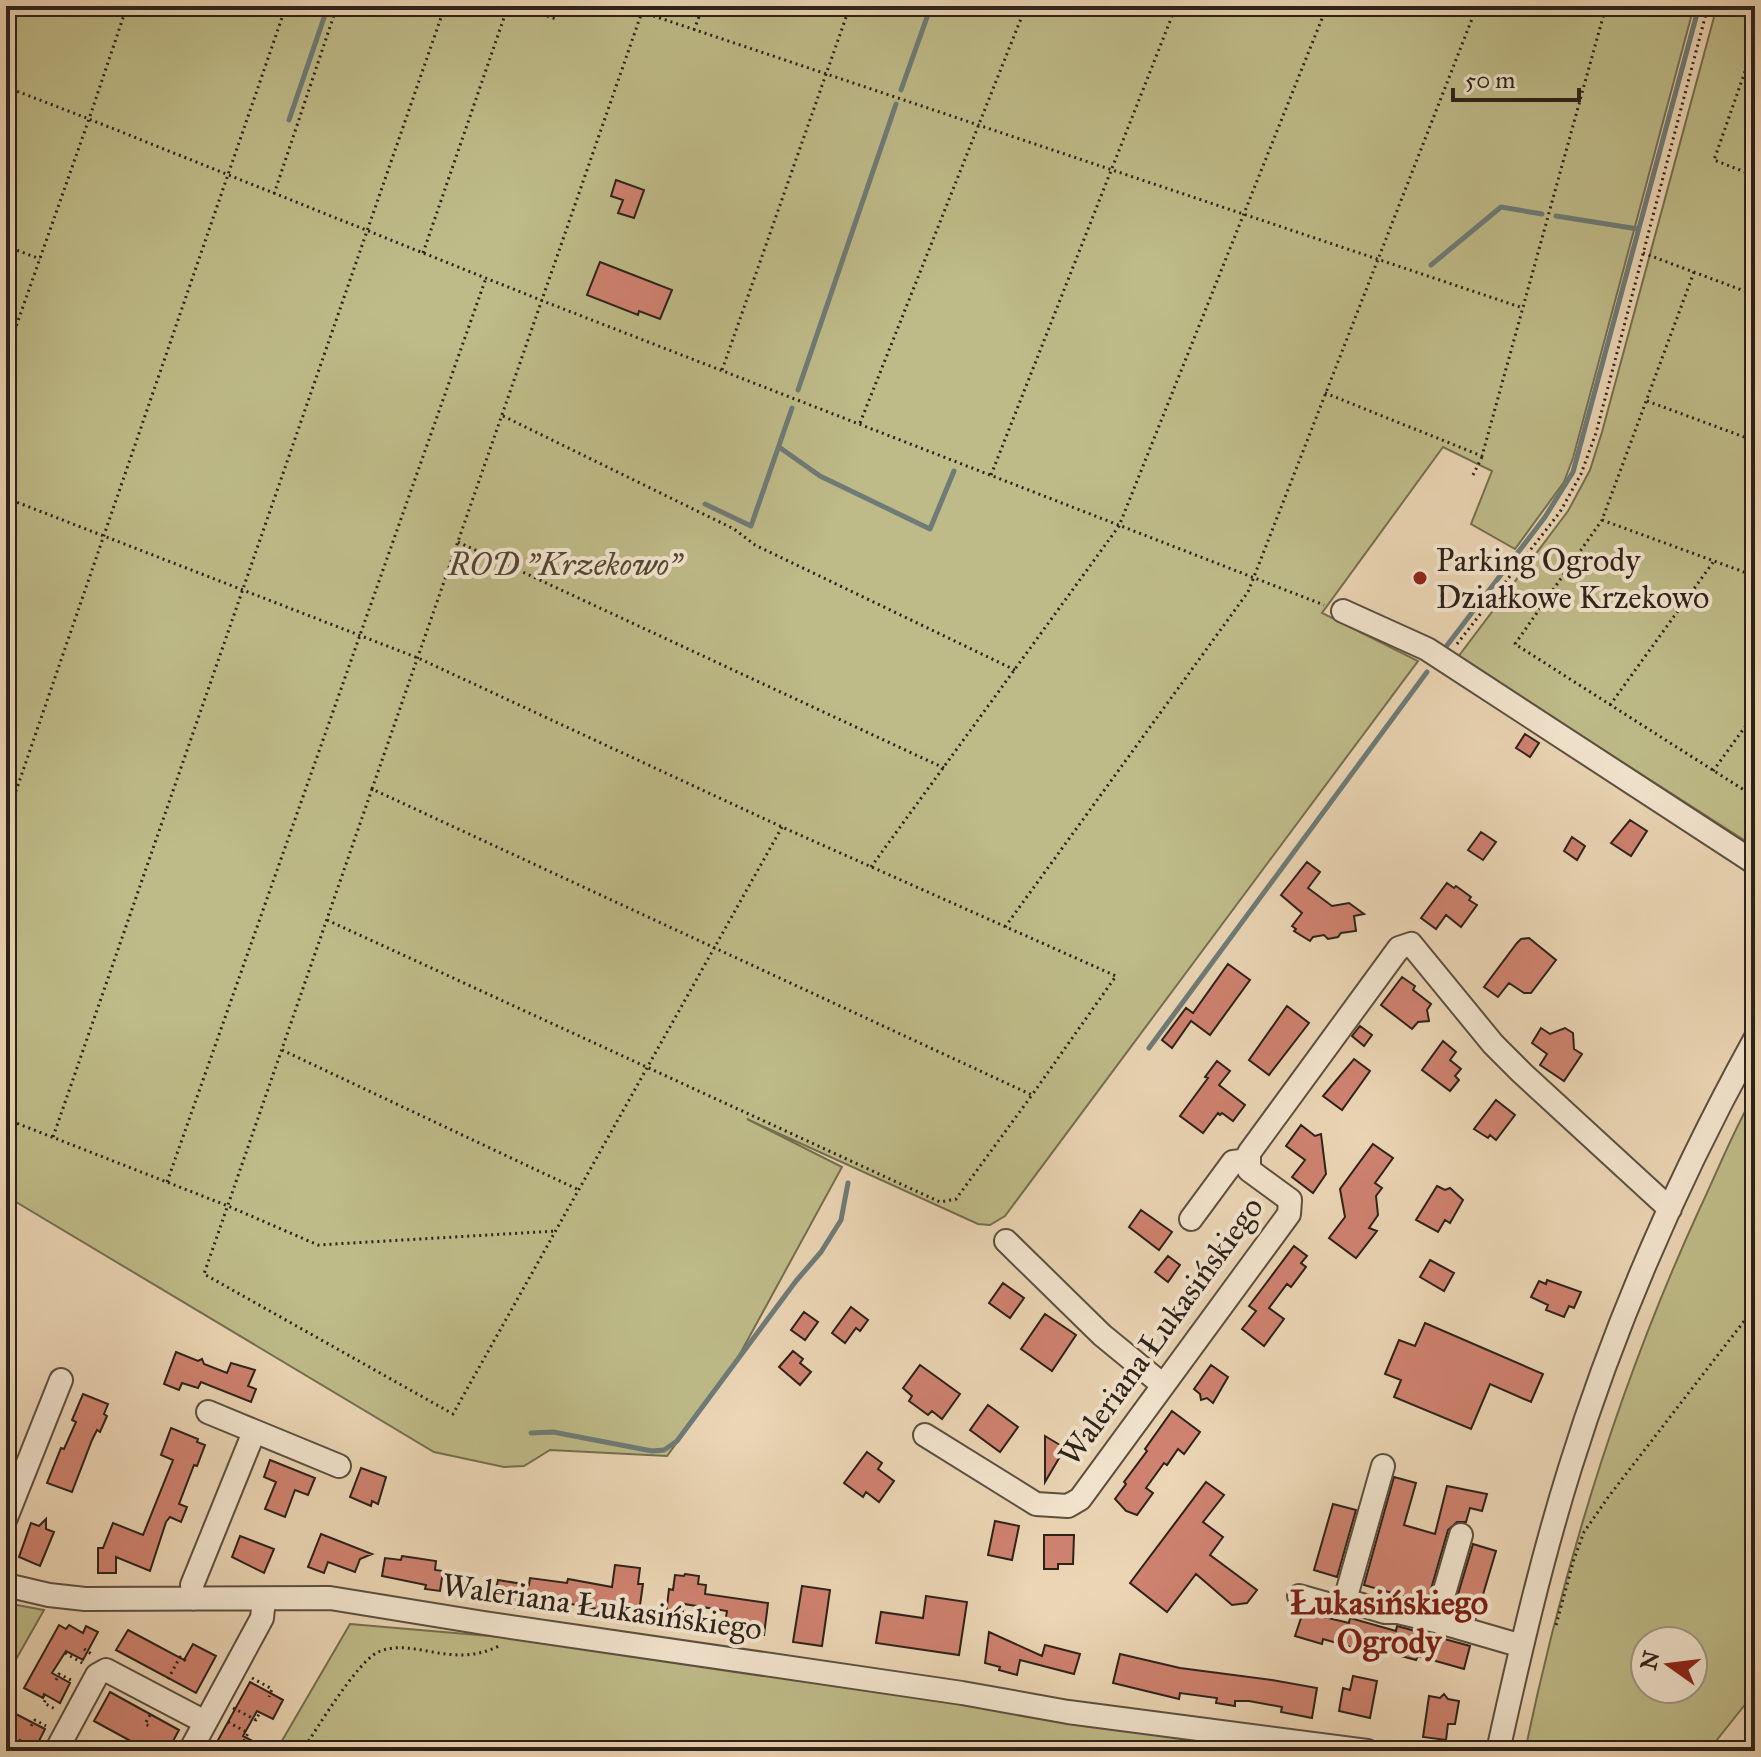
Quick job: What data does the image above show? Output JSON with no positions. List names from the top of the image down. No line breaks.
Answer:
{"streets":{"street":["Waleriana Łukasińskiego"]},"districts":["Łukasińskiego Ogrody"],"parks":["ROD \"Krzekowo\""],"places":["Parking Ogrody Działkowe Krzekowo"],"scale_bar":"50 m","north":"left"}
